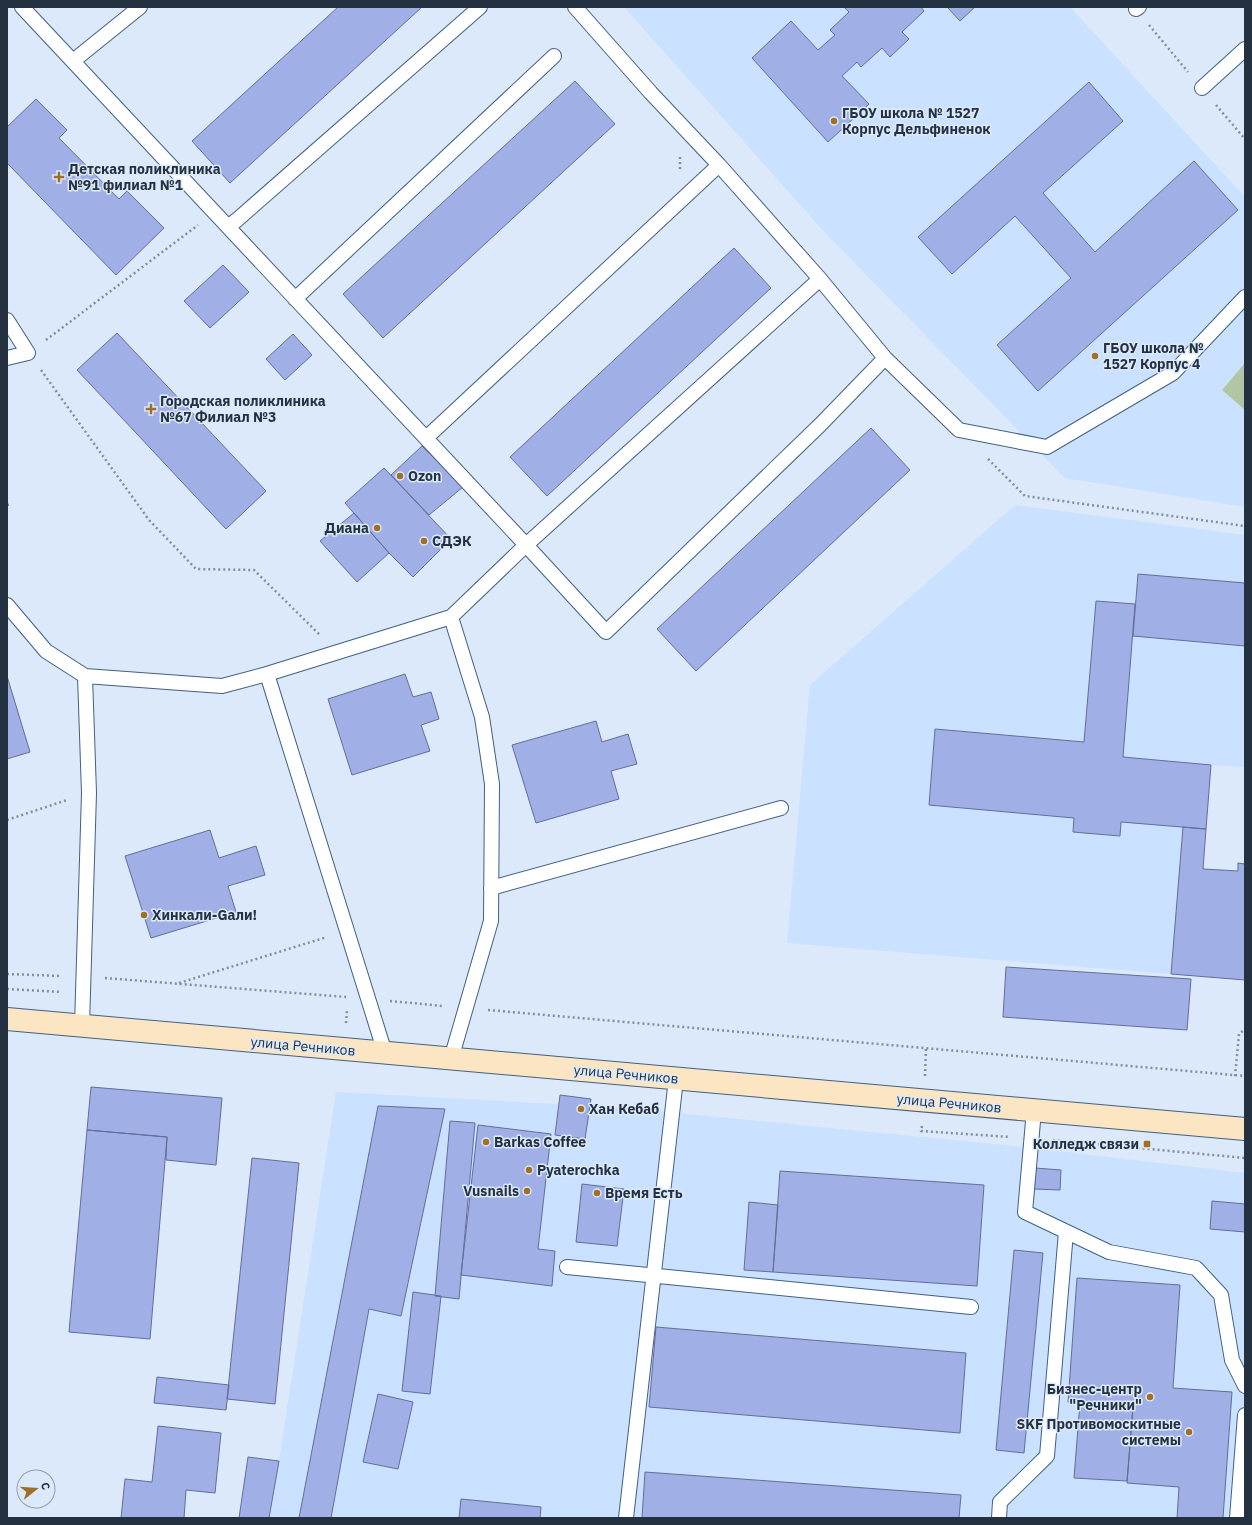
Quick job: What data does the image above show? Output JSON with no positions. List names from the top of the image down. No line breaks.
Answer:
{"streets":{"street":["улица Речников"]},"places":{"other":["ГБОУ школа № 1527 Корпус Дельфиненок","ГБОУ школа № 1527 Корпус 4","Ozon","Диана","СДЭК","Хинкали-Gали!","Хан Кебаб","Barkas Coffee","Pyaterochka","Vusnails","Время Есть","Бизнес-центр \"Речники\"","SKF Противомоскитные системы"],"health":["Детская поликлиника №91 филиал №1","Городская поликлиника №67 Филиал №3"],"transit":["Колледж связи"]},"north":"right"}
